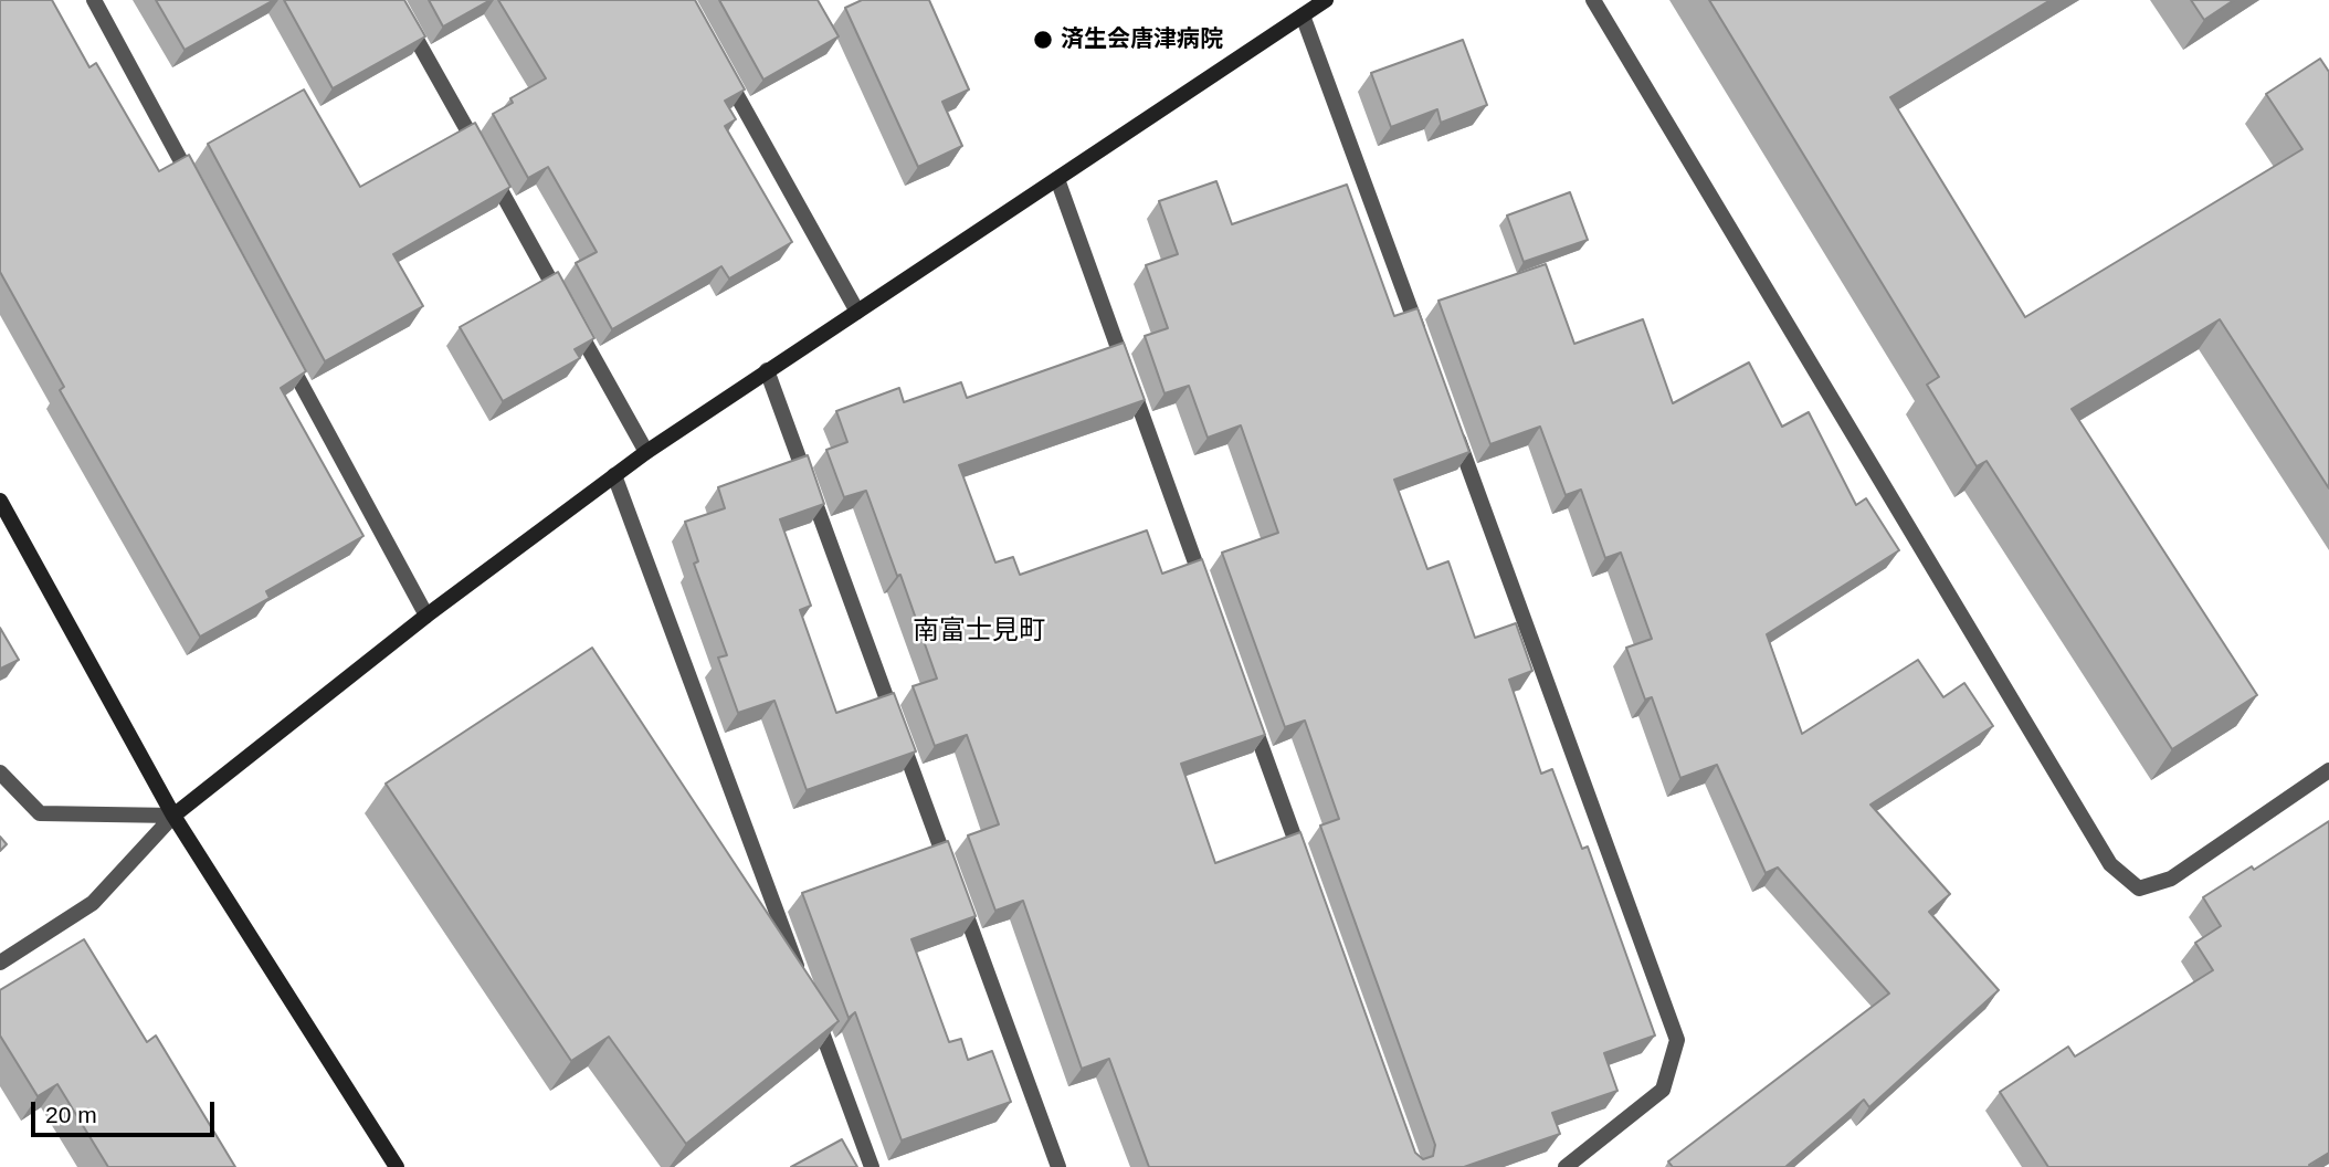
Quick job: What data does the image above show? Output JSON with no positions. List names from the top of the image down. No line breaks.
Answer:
{"districts":["南富士見町"],"places":["済生会唐津病院"],"scale_bar":"20 m"}
